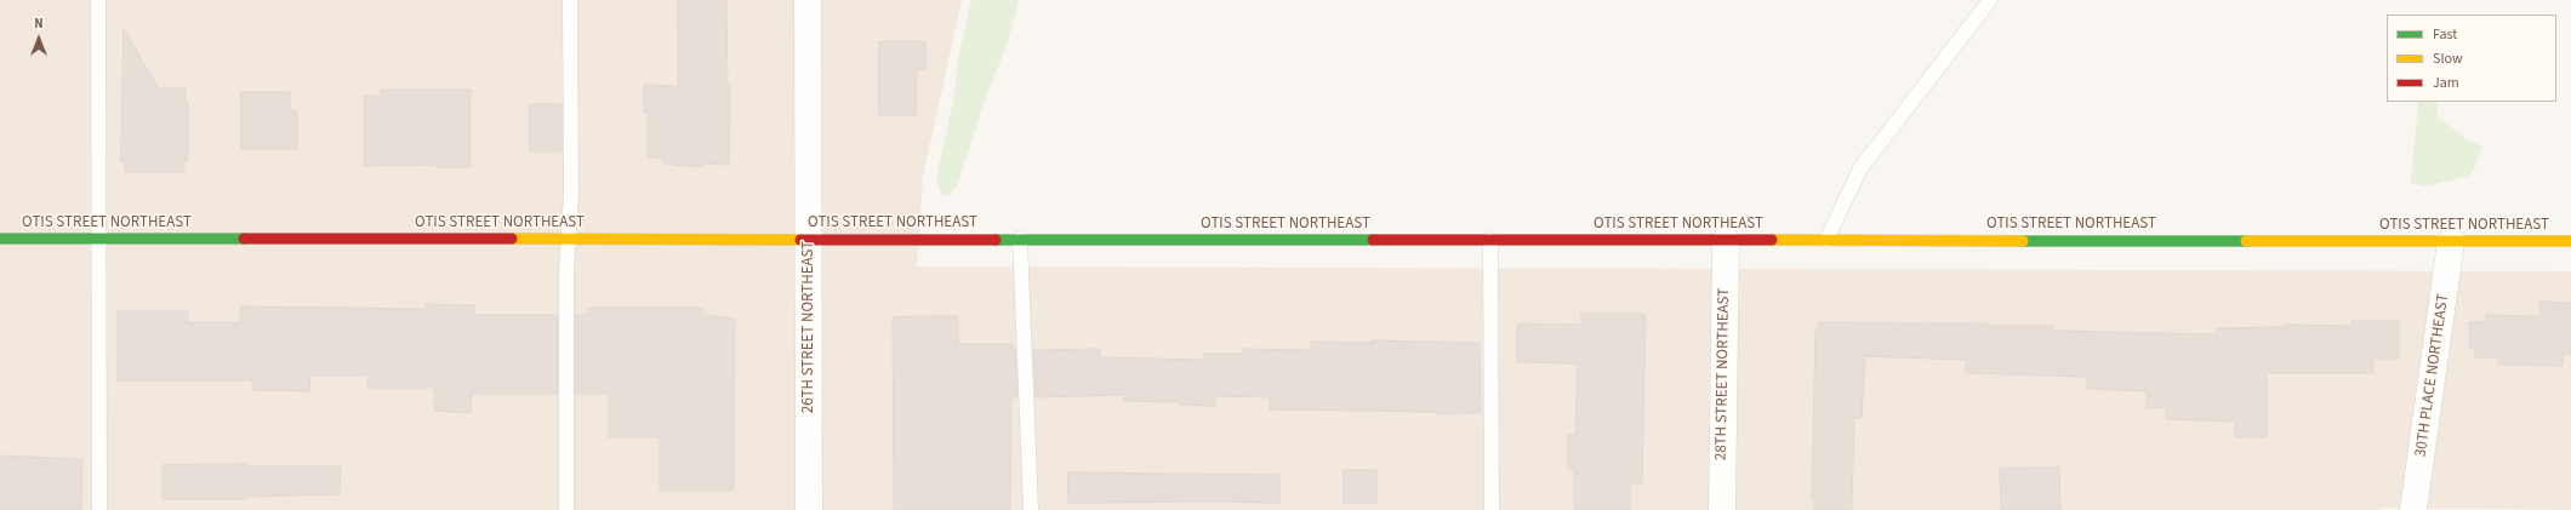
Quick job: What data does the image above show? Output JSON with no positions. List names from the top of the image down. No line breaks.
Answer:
{"streets":{"street":["OTIS STREET NORTHEAST","26TH STREET NORTHEAST","28TH STREET NORTHEAST","30TH PLACE NORTHEAST"]},"crossings":[["OTIS STREET NORTHEAST","26TH STREET NORTHEAST"],["OTIS STREET NORTHEAST","28TH STREET NORTHEAST"],["OTIS STREET NORTHEAST","30TH PLACE NORTHEAST"]],"legend":["Fast","Slow","Jam"],"north":"top"}
